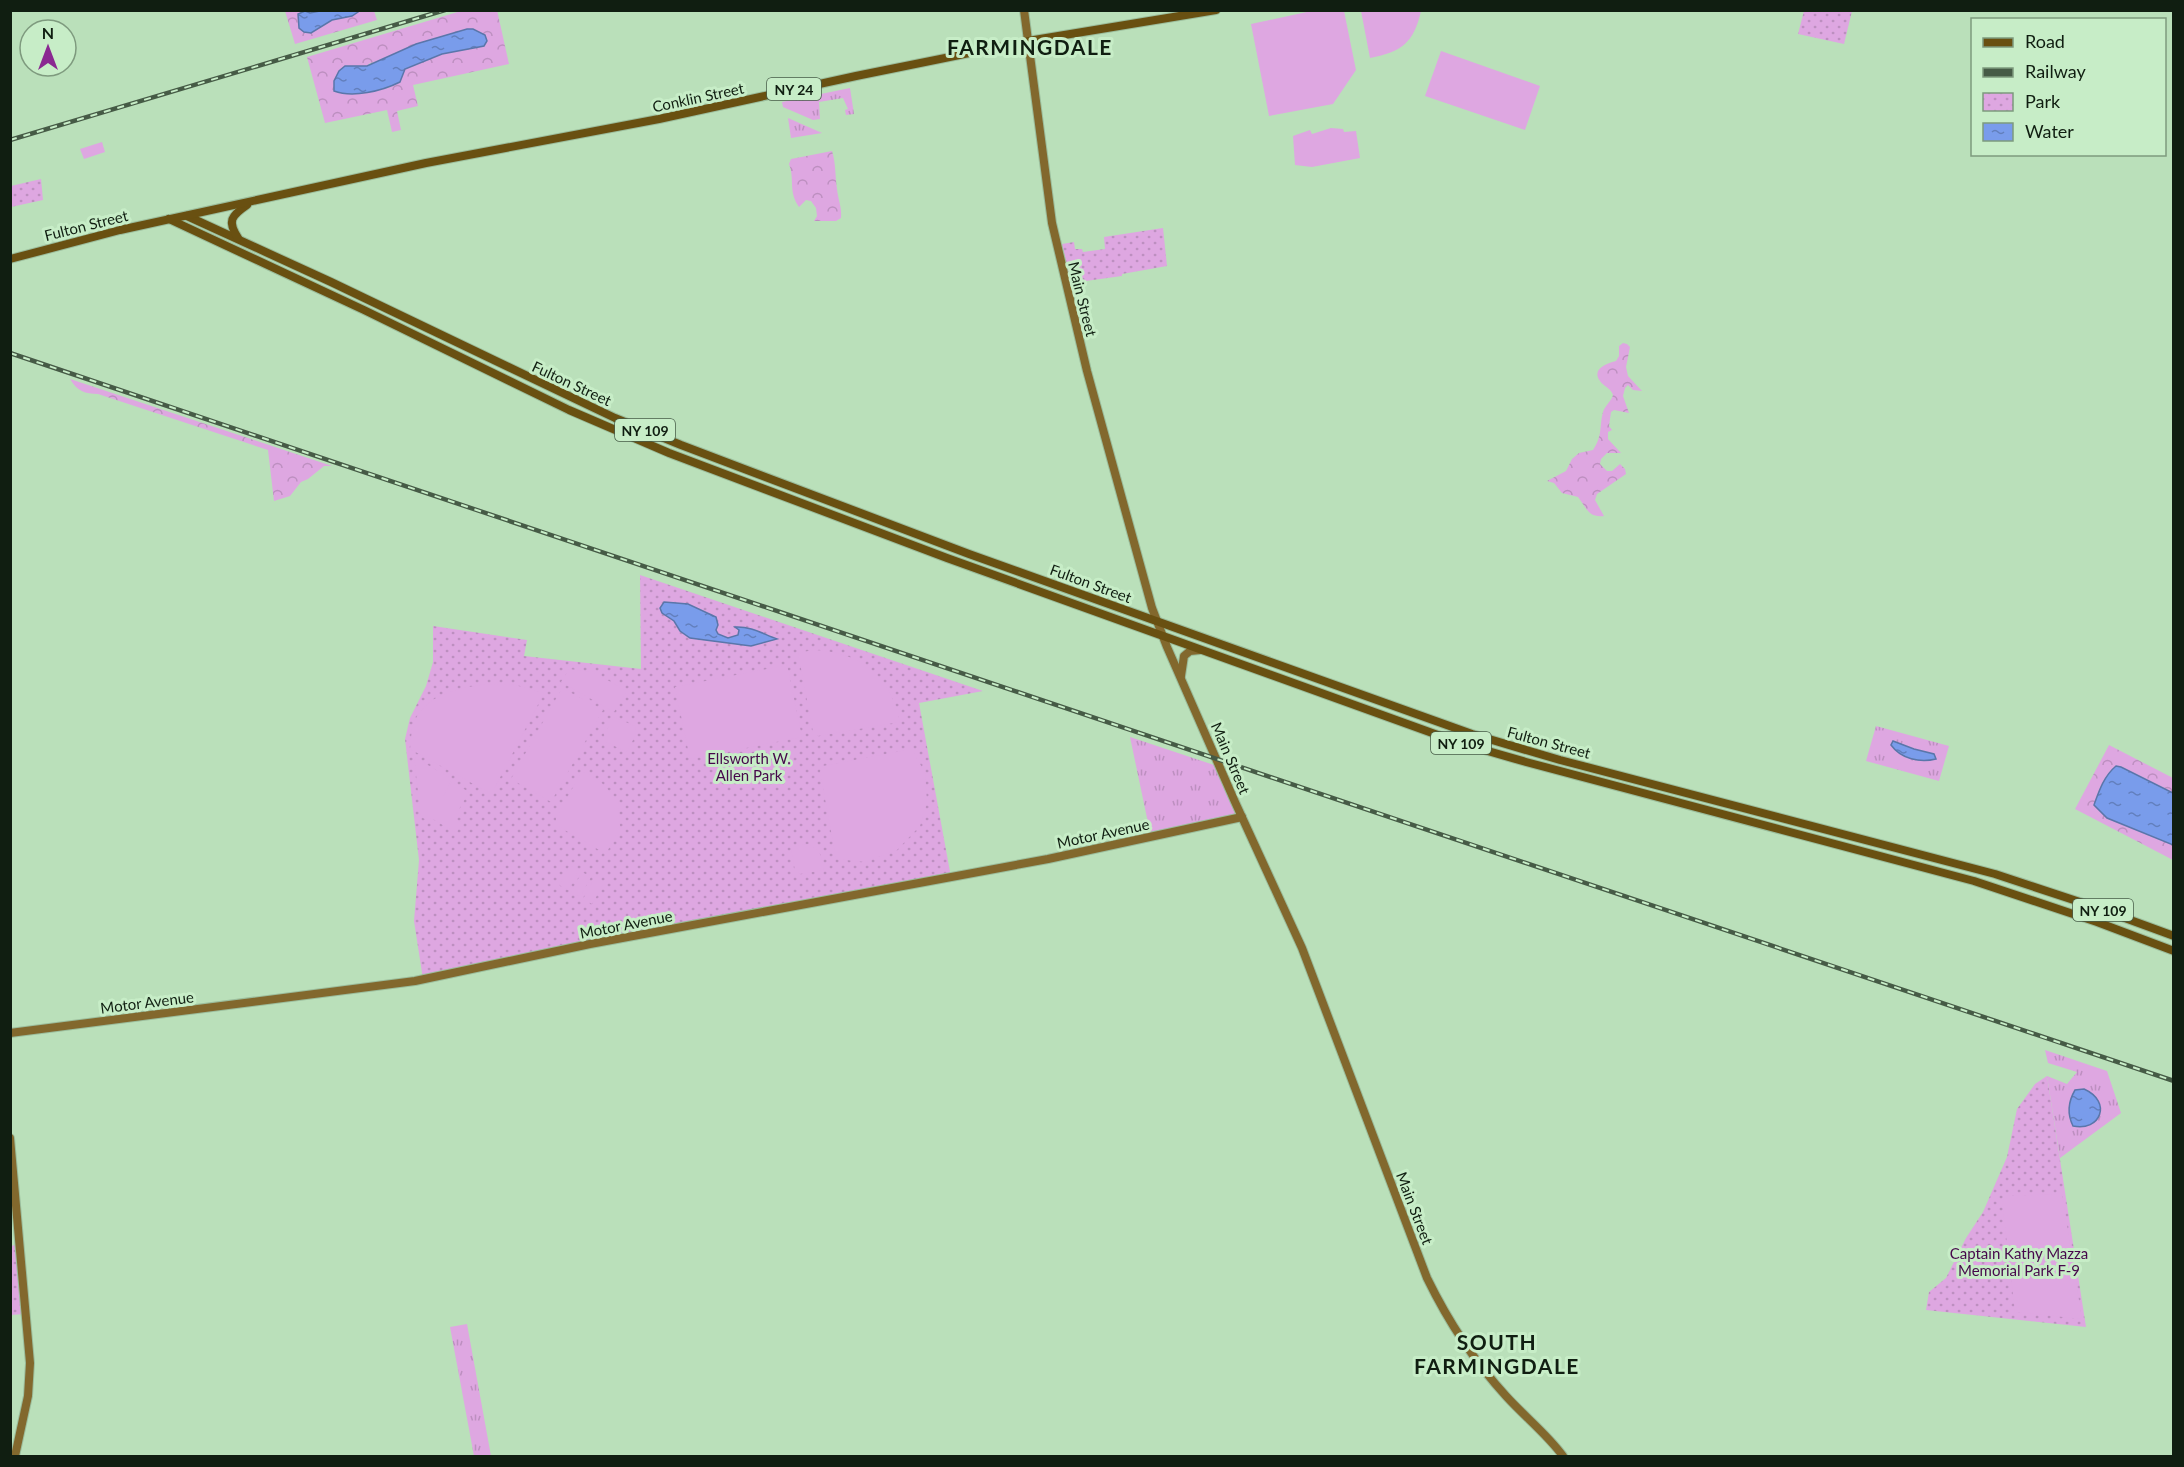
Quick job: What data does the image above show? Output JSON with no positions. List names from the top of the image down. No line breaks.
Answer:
{"streets":{"main road":["NY 24","Conklin Street","Fulton Street","Main Street","NY 109","Motor Avenue"]},"crossings":[["Conklin Street","Fulton Street"],["Conklin Street","Main Street"],["Fulton Street","Main Street"],["Main Street","Motor Avenue"]],"districts":["FARMINGDALE","SOUTH FARMINGDALE"],"parks":["Ellsworth W. Allen Park","Captain Kathy Mazza Memorial Park F-9"],"legend":["Road","Railway","Park","Water"],"north":"top"}
